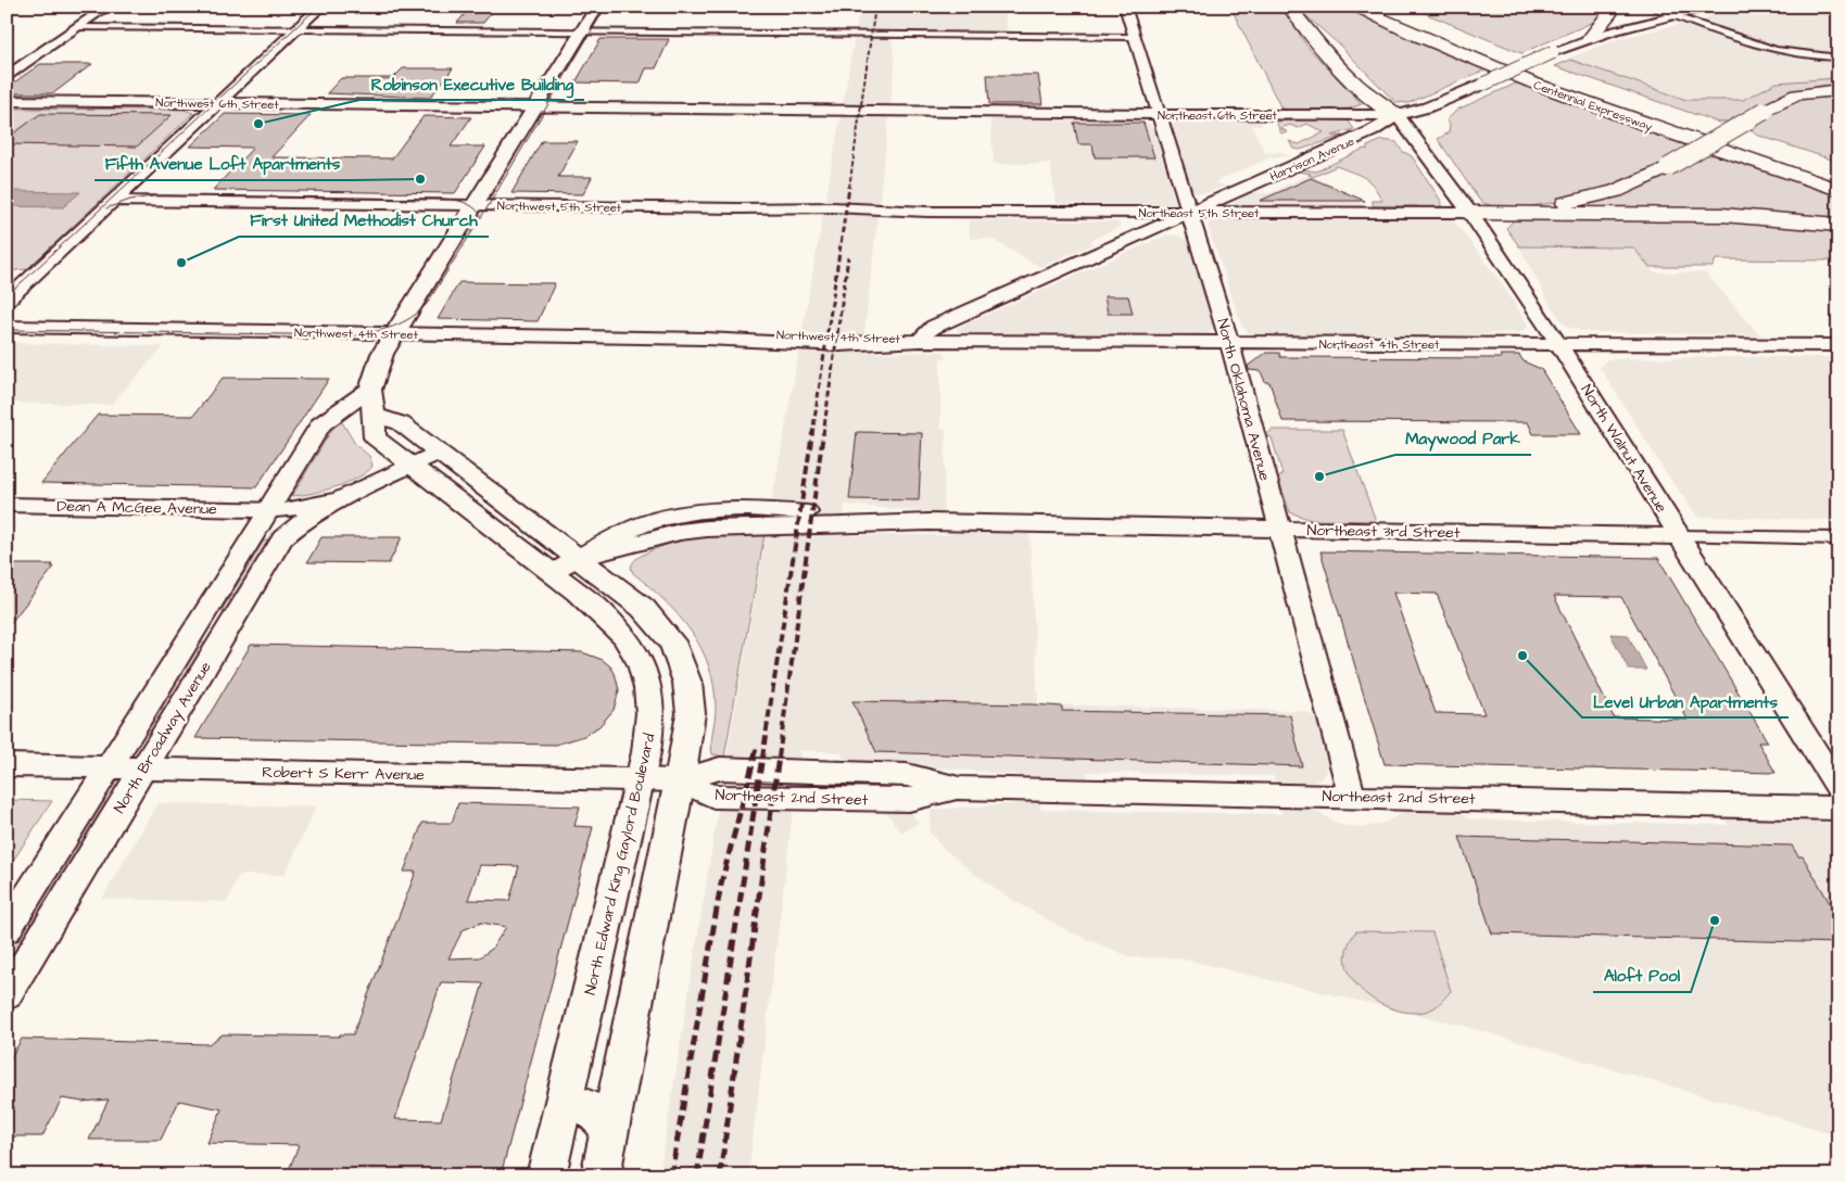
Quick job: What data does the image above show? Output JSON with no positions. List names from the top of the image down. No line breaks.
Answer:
{"streets":{"highway":["Centennial Expressway"],"main road":["North Edward King Gaylord Boulevard"],"street":["Northwest 6th Street","Northeast 6th Street","Harrison Avenue","Northwest 5th Street","Northeast 5th Street","Northwest 4th Street","Northeast 4th Street","North Oklahoma Avenue","North Walnut Avenue","Dean A McGee Avenue","Northeast 3rd Street","North Broadway Avenue","Robert S Kerr Avenue","Northeast 2nd Street"]},"crossings":[["Northwest 6th Street","Northeast 6th Street"],["Northeast 6th Street","Harrison Avenue"],["Northeast 6th Street","North Oklahoma Avenue"],["Northeast 6th Street","North Walnut Avenue"],["Harrison Avenue","Northeast 5th Street"],["Harrison Avenue","Northwest 4th Street"],["Harrison Avenue","Northeast 4th Street"],["Harrison Avenue","North Oklahoma Avenue"],["Harrison Avenue","North Walnut Avenue"],["Northwest 5th Street","Northeast 5th Street"],["Northeast 5th Street","North Oklahoma Avenue"],["Northeast 5th Street","North Walnut Avenue"],["Northwest 4th Street","Northeast 4th Street"],["Northeast 4th Street","North Oklahoma Avenue"],["Northeast 4th Street","North Walnut Avenue"],["North Oklahoma Avenue","Northeast 3rd Street"],["North Oklahoma Avenue","Northeast 2nd Street"],["North Walnut Avenue","Northeast 3rd Street"],["Dean A McGee Avenue","North Broadway Avenue"],["Dean A McGee Avenue","North Edward King Gaylord Boulevard"],["North Broadway Avenue","Robert S Kerr Avenue"],["Robert S Kerr Avenue","Northeast 2nd Street"],["Robert S Kerr Avenue","North Edward King Gaylord Boulevard"]],"places":["Robinson Executive Building","Fifth Avenue Loft Apartments","First United Methodist Church","Maywood Park","Level Urban Apartments","Aloft Pool"]}
